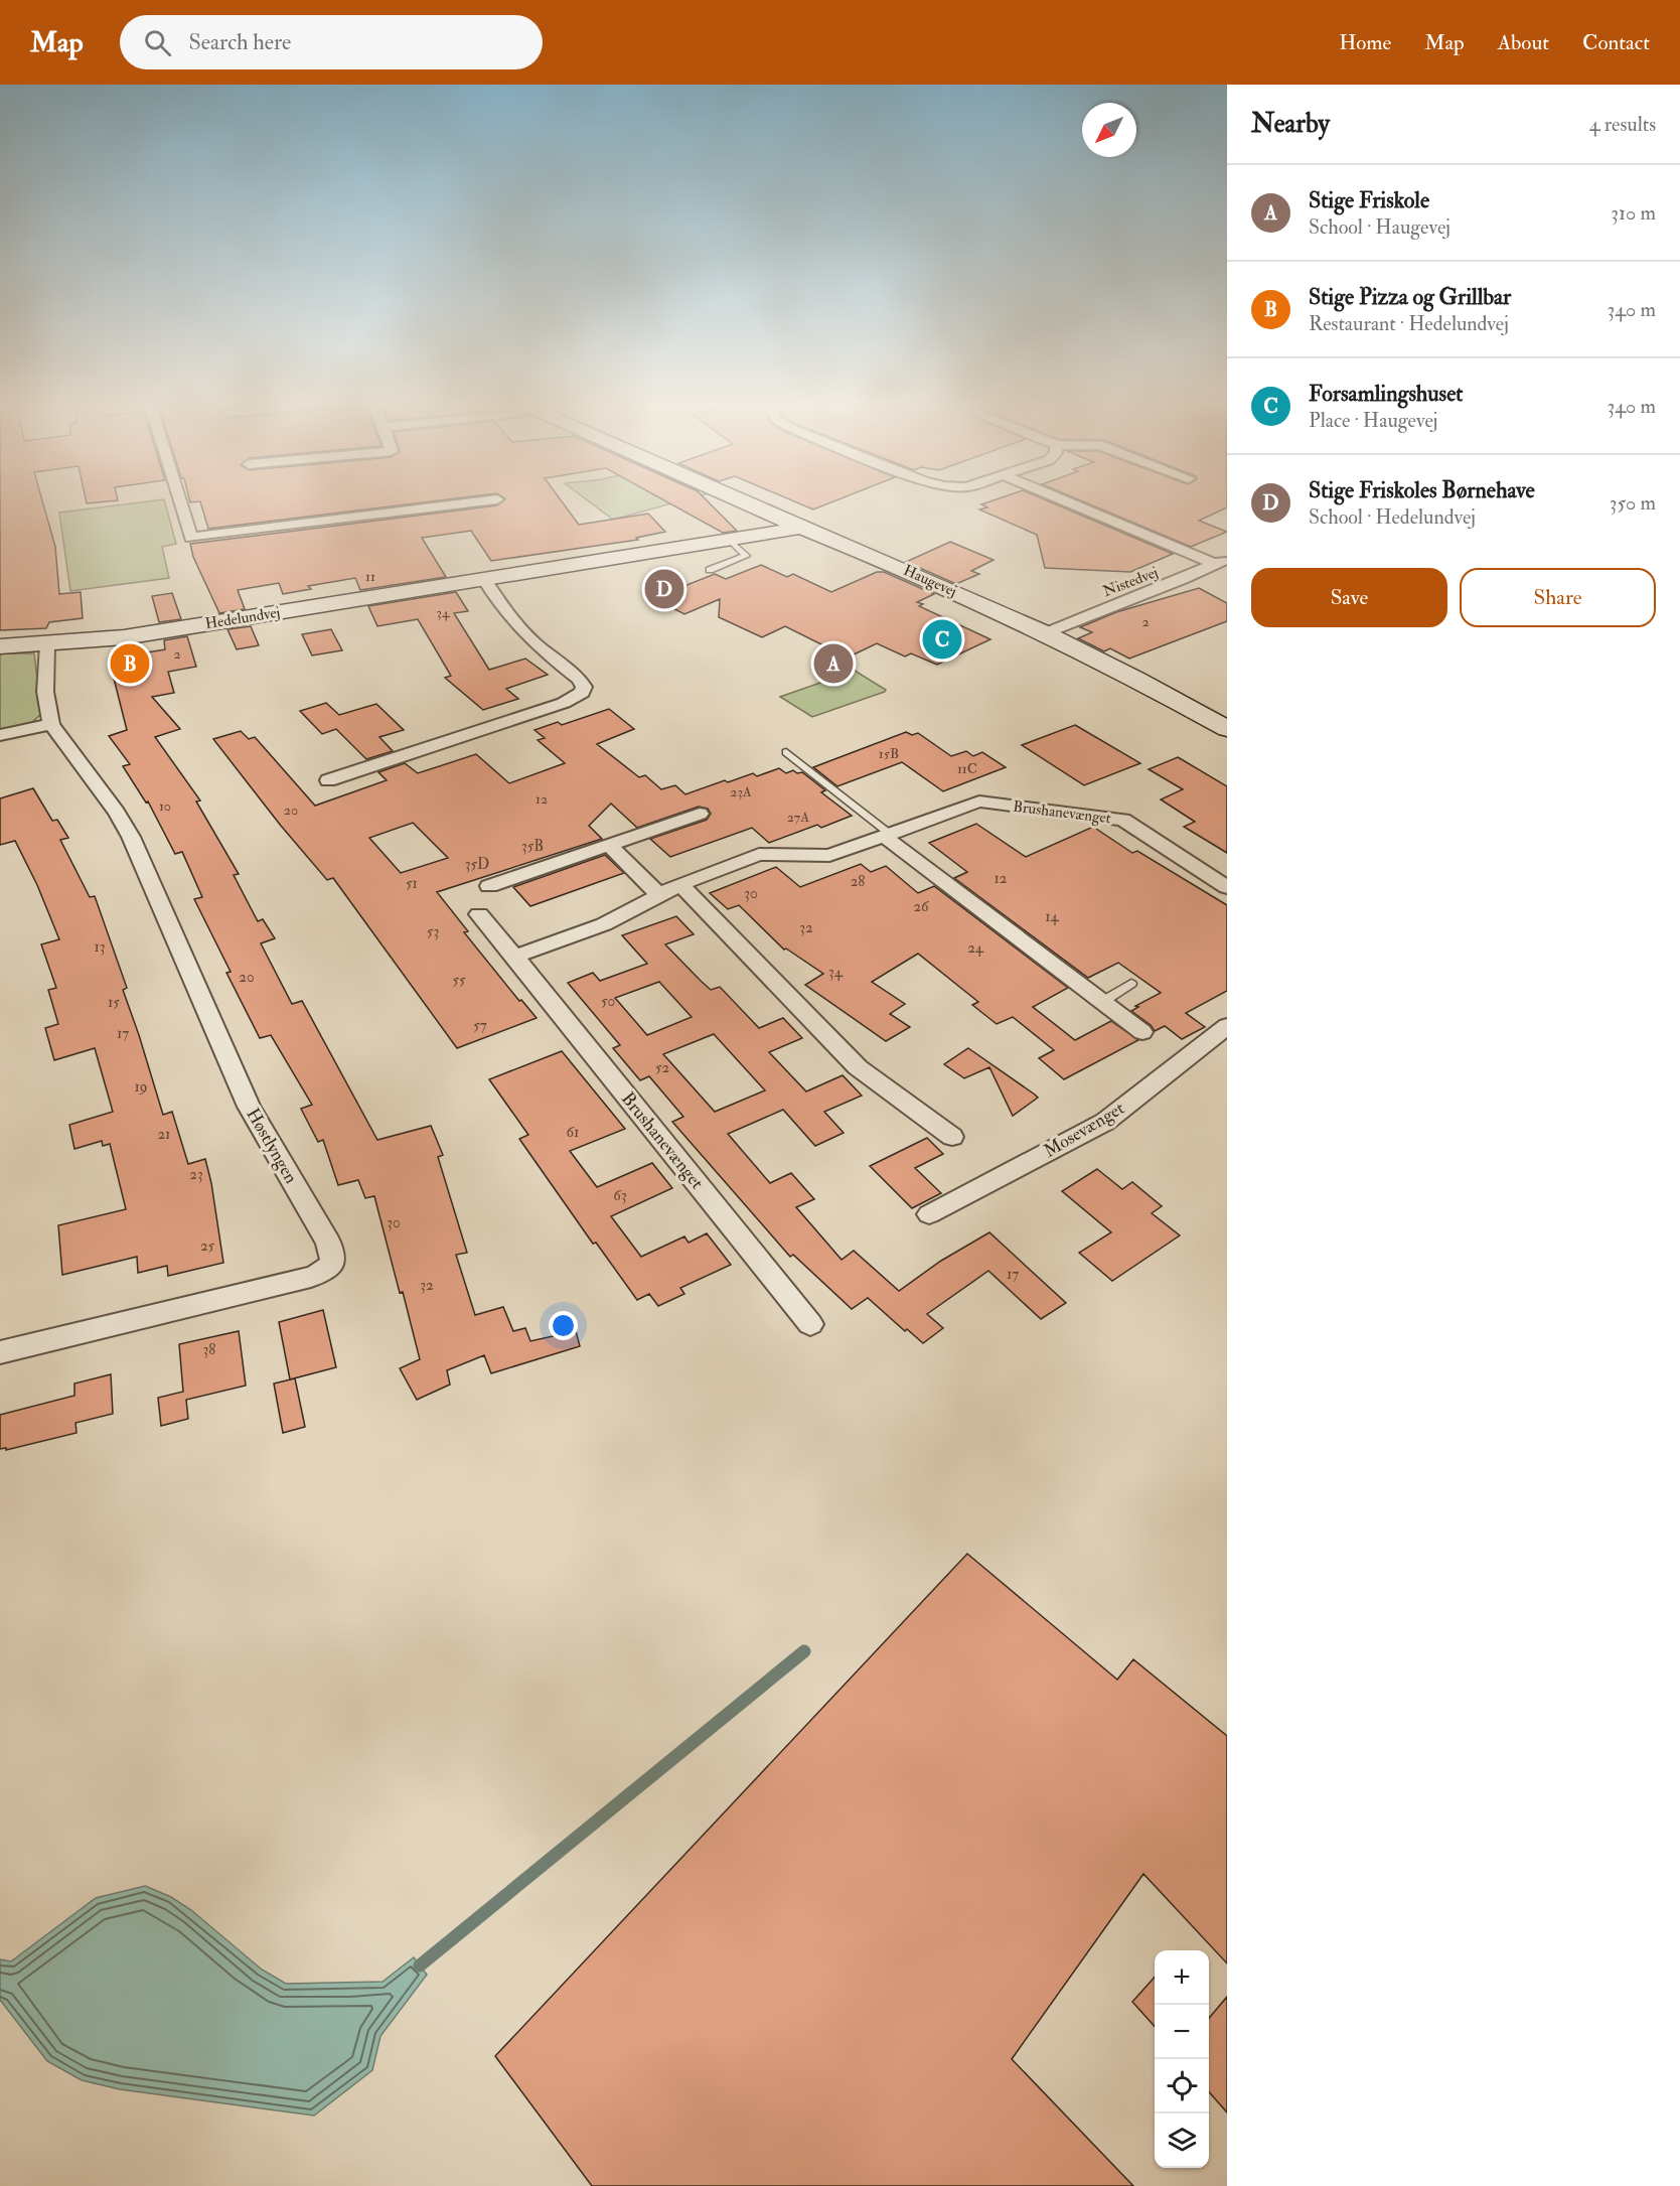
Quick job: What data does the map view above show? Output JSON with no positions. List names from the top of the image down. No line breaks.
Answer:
{"streets":{"street":["Haugevej","Nistedvej","Hedelundvej","Brushanevænget","Mosevænget","Høstlyngen"]},"crossings":[["Haugevej","Nistedvej"],["Haugevej","Hedelundvej"],["Hedelundvej","Høstlyngen"]],"house_numbers":["11","34","2","2","15B","11C","23A","12","10","20","27A","35B","35D","12","28","51","30","26","14","32","53","13","24","34","20","55","50","15","57","17","52","19","61","21","23","63","30","25","17","32","38"],"north":"bottom left","page":{"header":"Map","search":"Search here","nav":["Home","Map","About","Contact"],"heading":["Nearby","4 results"],"list":[{"mark":"A","name":"Stige Friskole","note":"School · Haugevej","value":"310 m"},{"mark":"B","name":"Stige Pizza og Grillbar","note":"Restaurant · Hedelundvej","value":"340 m"},{"mark":"C","name":"Forsamlingshuset","note":"Place · Haugevej","value":"340 m"},{"mark":"D","name":"Stige Friskoles Børnehave","note":"School · Hedelundvej","value":"350 m"}],"buttons":["Save","Share"],"pins":["D","C","A","B"],"map_buttons":["+","−"]}}
